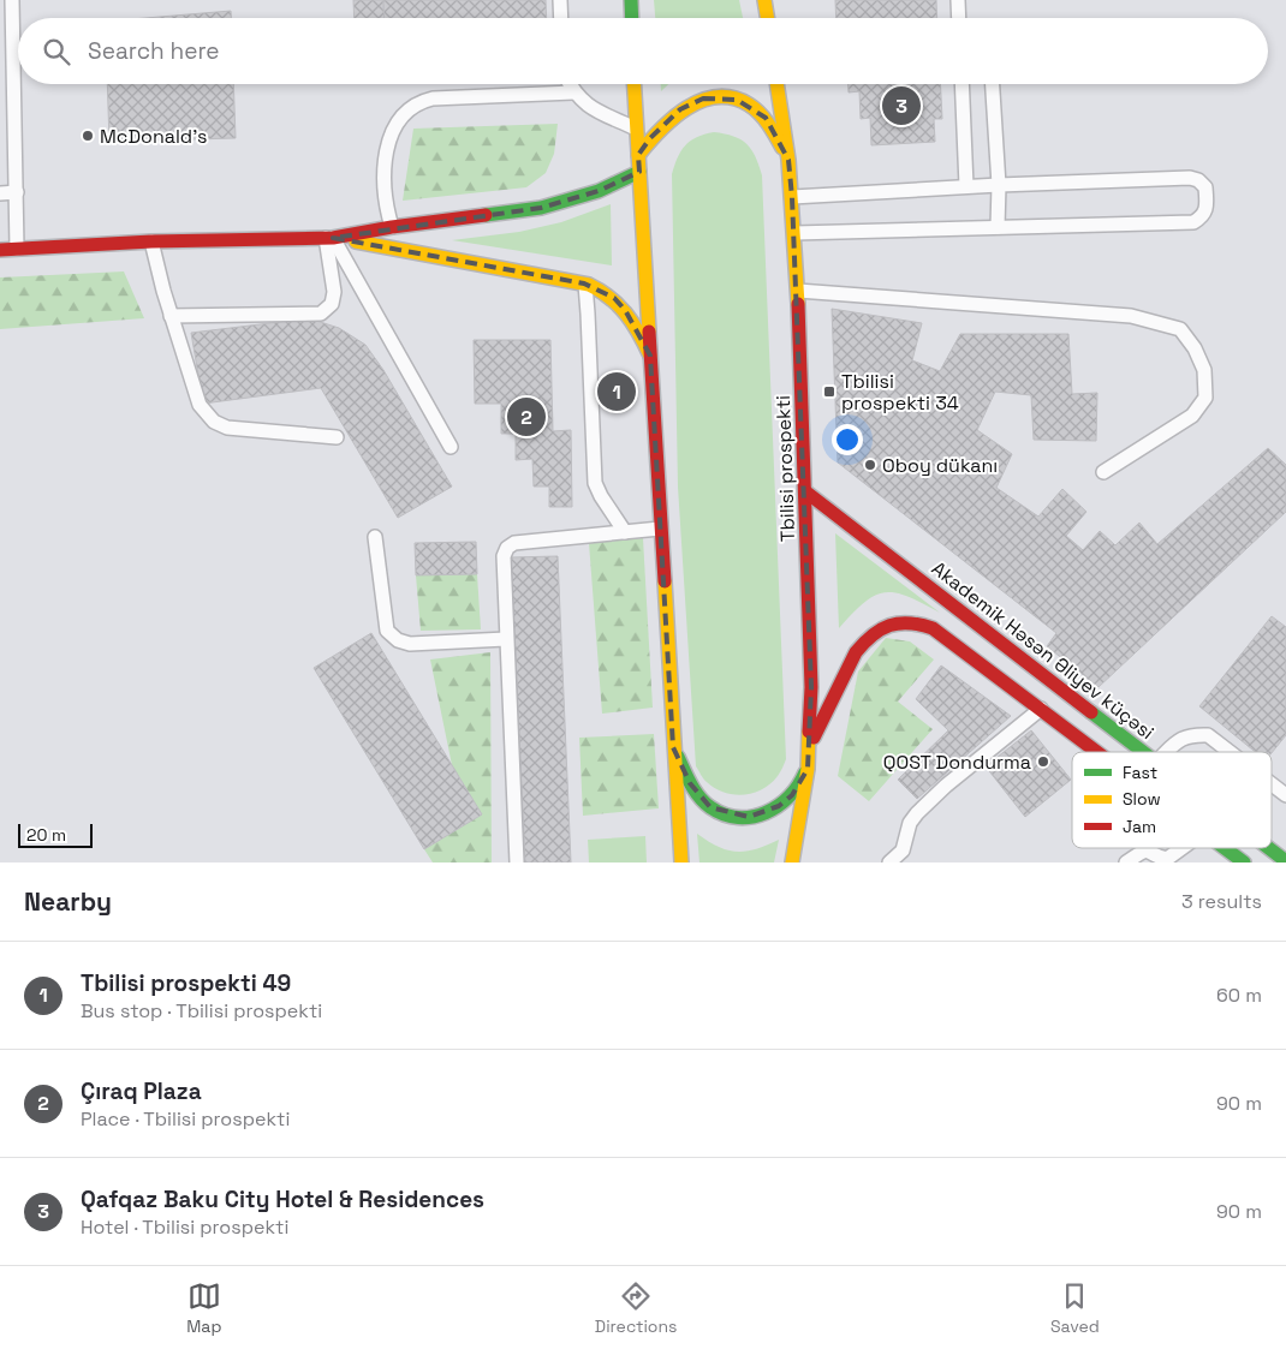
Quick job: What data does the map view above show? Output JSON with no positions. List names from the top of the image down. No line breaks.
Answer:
{"streets":{"main road":["Tbilisi prospekti","Akademik Həsən Əliyev küçəsi"]},"crossings":[["Tbilisi prospekti","Akademik Həsən Əliyev küçəsi"]],"places":{"other":["McDonald's","Oboy dükanı","QOST Dondurma"],"transit":["Tbilisi prospekti 34"]},"legend":["Fast","Slow","Jam"],"scale_bar":"20 m","page":{"search":"Search here","pins":["3","1","2"],"scale":"20 m","heading":["Nearby","3 results"],"list":[{"mark":"1","name":"Tbilisi prospekti 49","note":"Bus stop · Tbilisi prospekti","value":"60 m"},{"mark":"2","name":"Çıraq Plaza","note":"Place · Tbilisi prospekti","value":"90 m"},{"mark":"3","name":"Qafqaz Baku City Hotel & Residences","note":"Hotel · Tbilisi prospekti","value":"90 m"}],"nav":["Map","Directions","Saved"]}}
